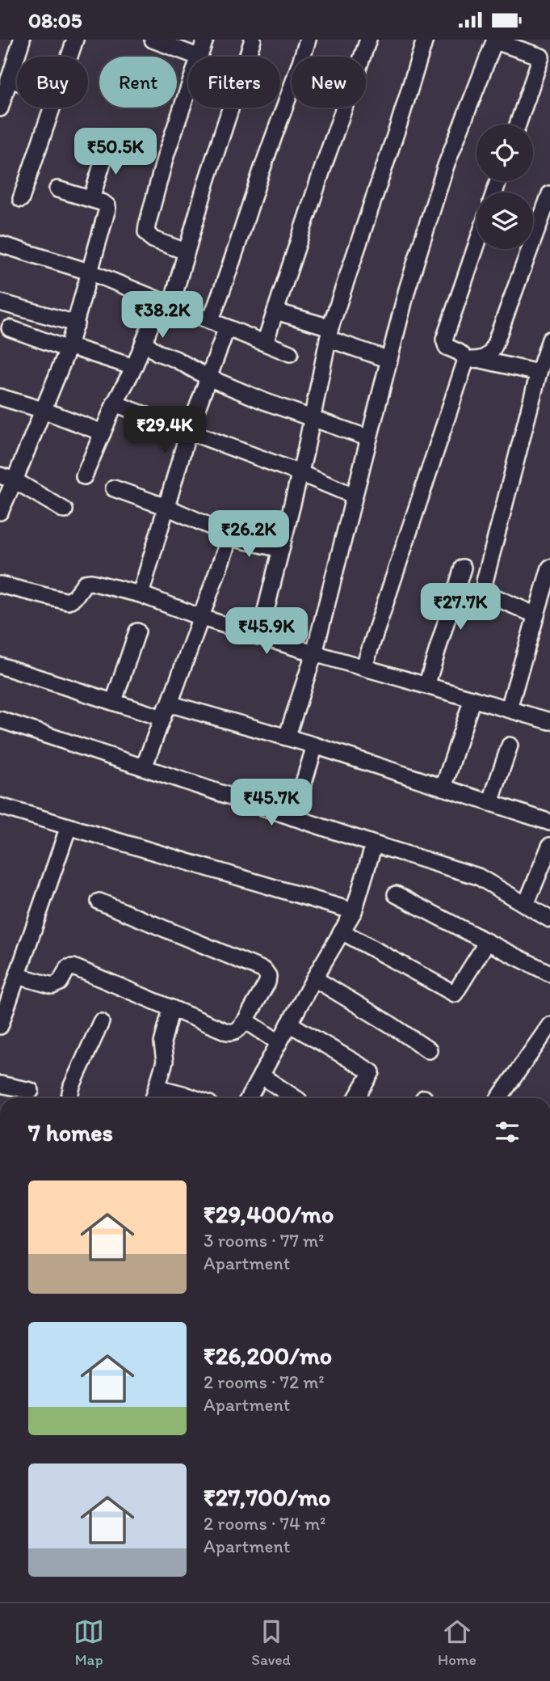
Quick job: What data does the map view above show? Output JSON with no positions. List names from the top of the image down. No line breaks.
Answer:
{"page":{"status":"08:05","chip":["Buy","Rent","Filters","New"],"price":["₹50.5K","₹38.2K","₹29.4K","₹26.2K","₹27.7K","₹45.9K","₹45.7K"],"heading":"7 homes","list":[{"name":"₹29,400/mo","note":"3 rooms · 77 m² · Apartment"},{"name":"₹26,200/mo","note":"2 rooms · 72 m² · Apartment"},{"name":"₹27,700/mo","note":"2 rooms · 74 m² · Apartment"}],"tabs":["Map","Saved","Home"]}}
